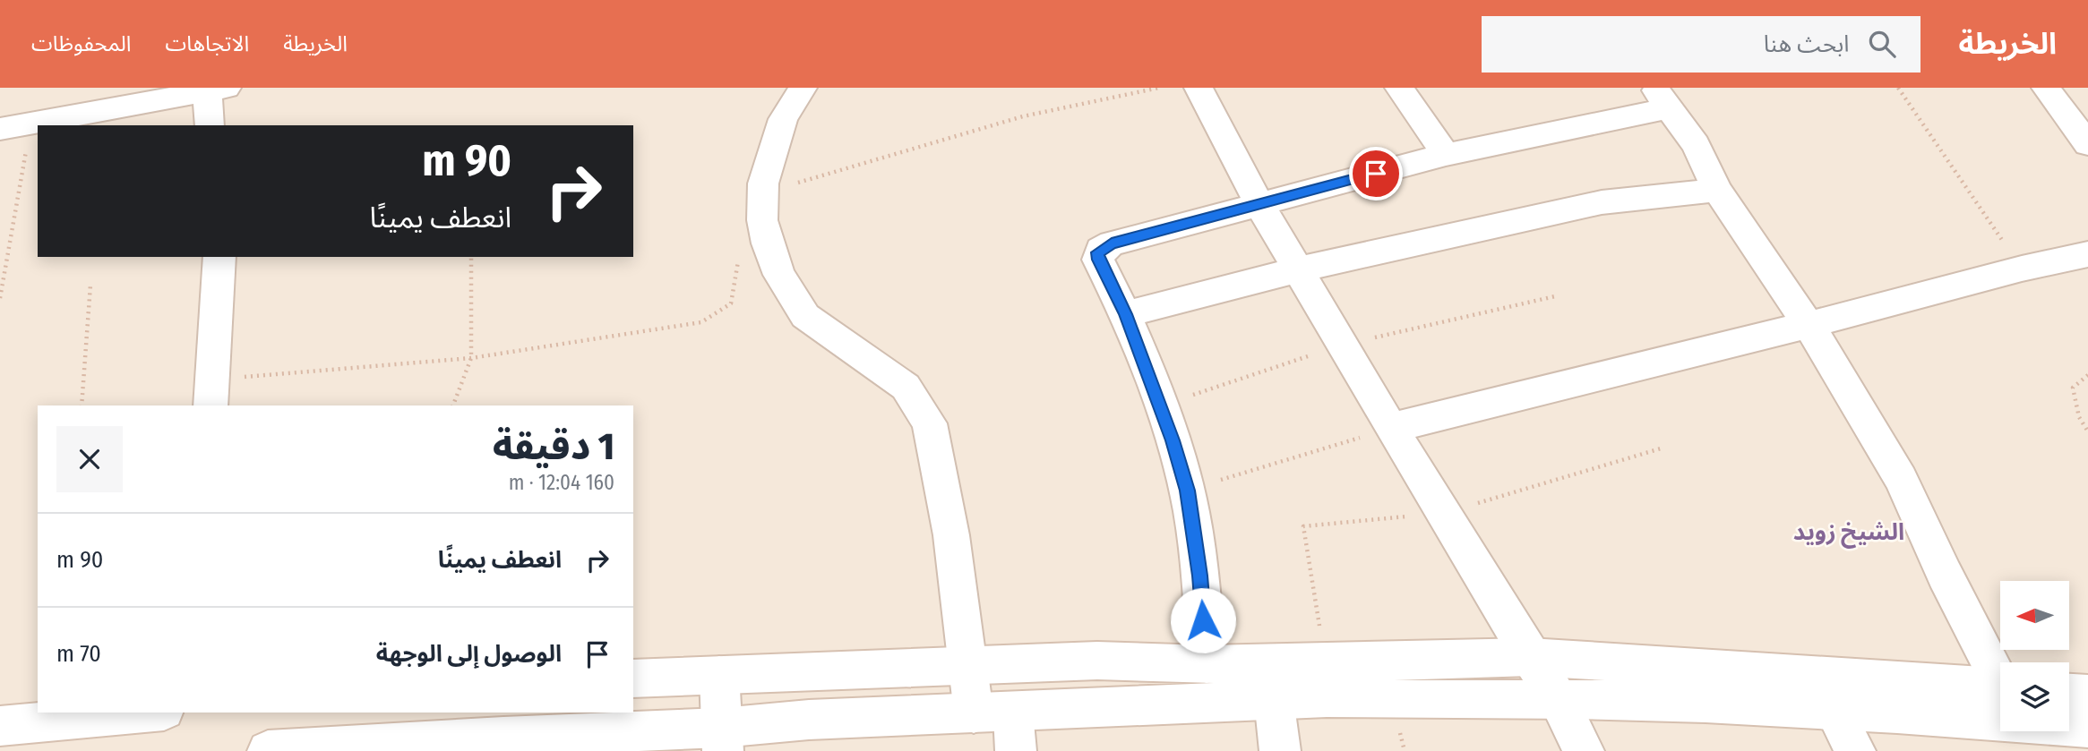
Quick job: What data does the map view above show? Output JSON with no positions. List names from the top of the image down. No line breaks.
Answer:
{"districts":["الشيخ زويد"],"north":"left","page":{"header":"الخريطة","search":"ابحث هنا","nav":["الخريطة","الاتجاهات","المحفوظات"],"turn":["90 m","انعطف يمينًا"],"heading":["1 دقيقة","160 m · 12:04"],"list":[{"name":"انعطف يمينًا","value":"90 m"},{"name":"الوصول إلى الوجهة","value":"70 m"}]}}
